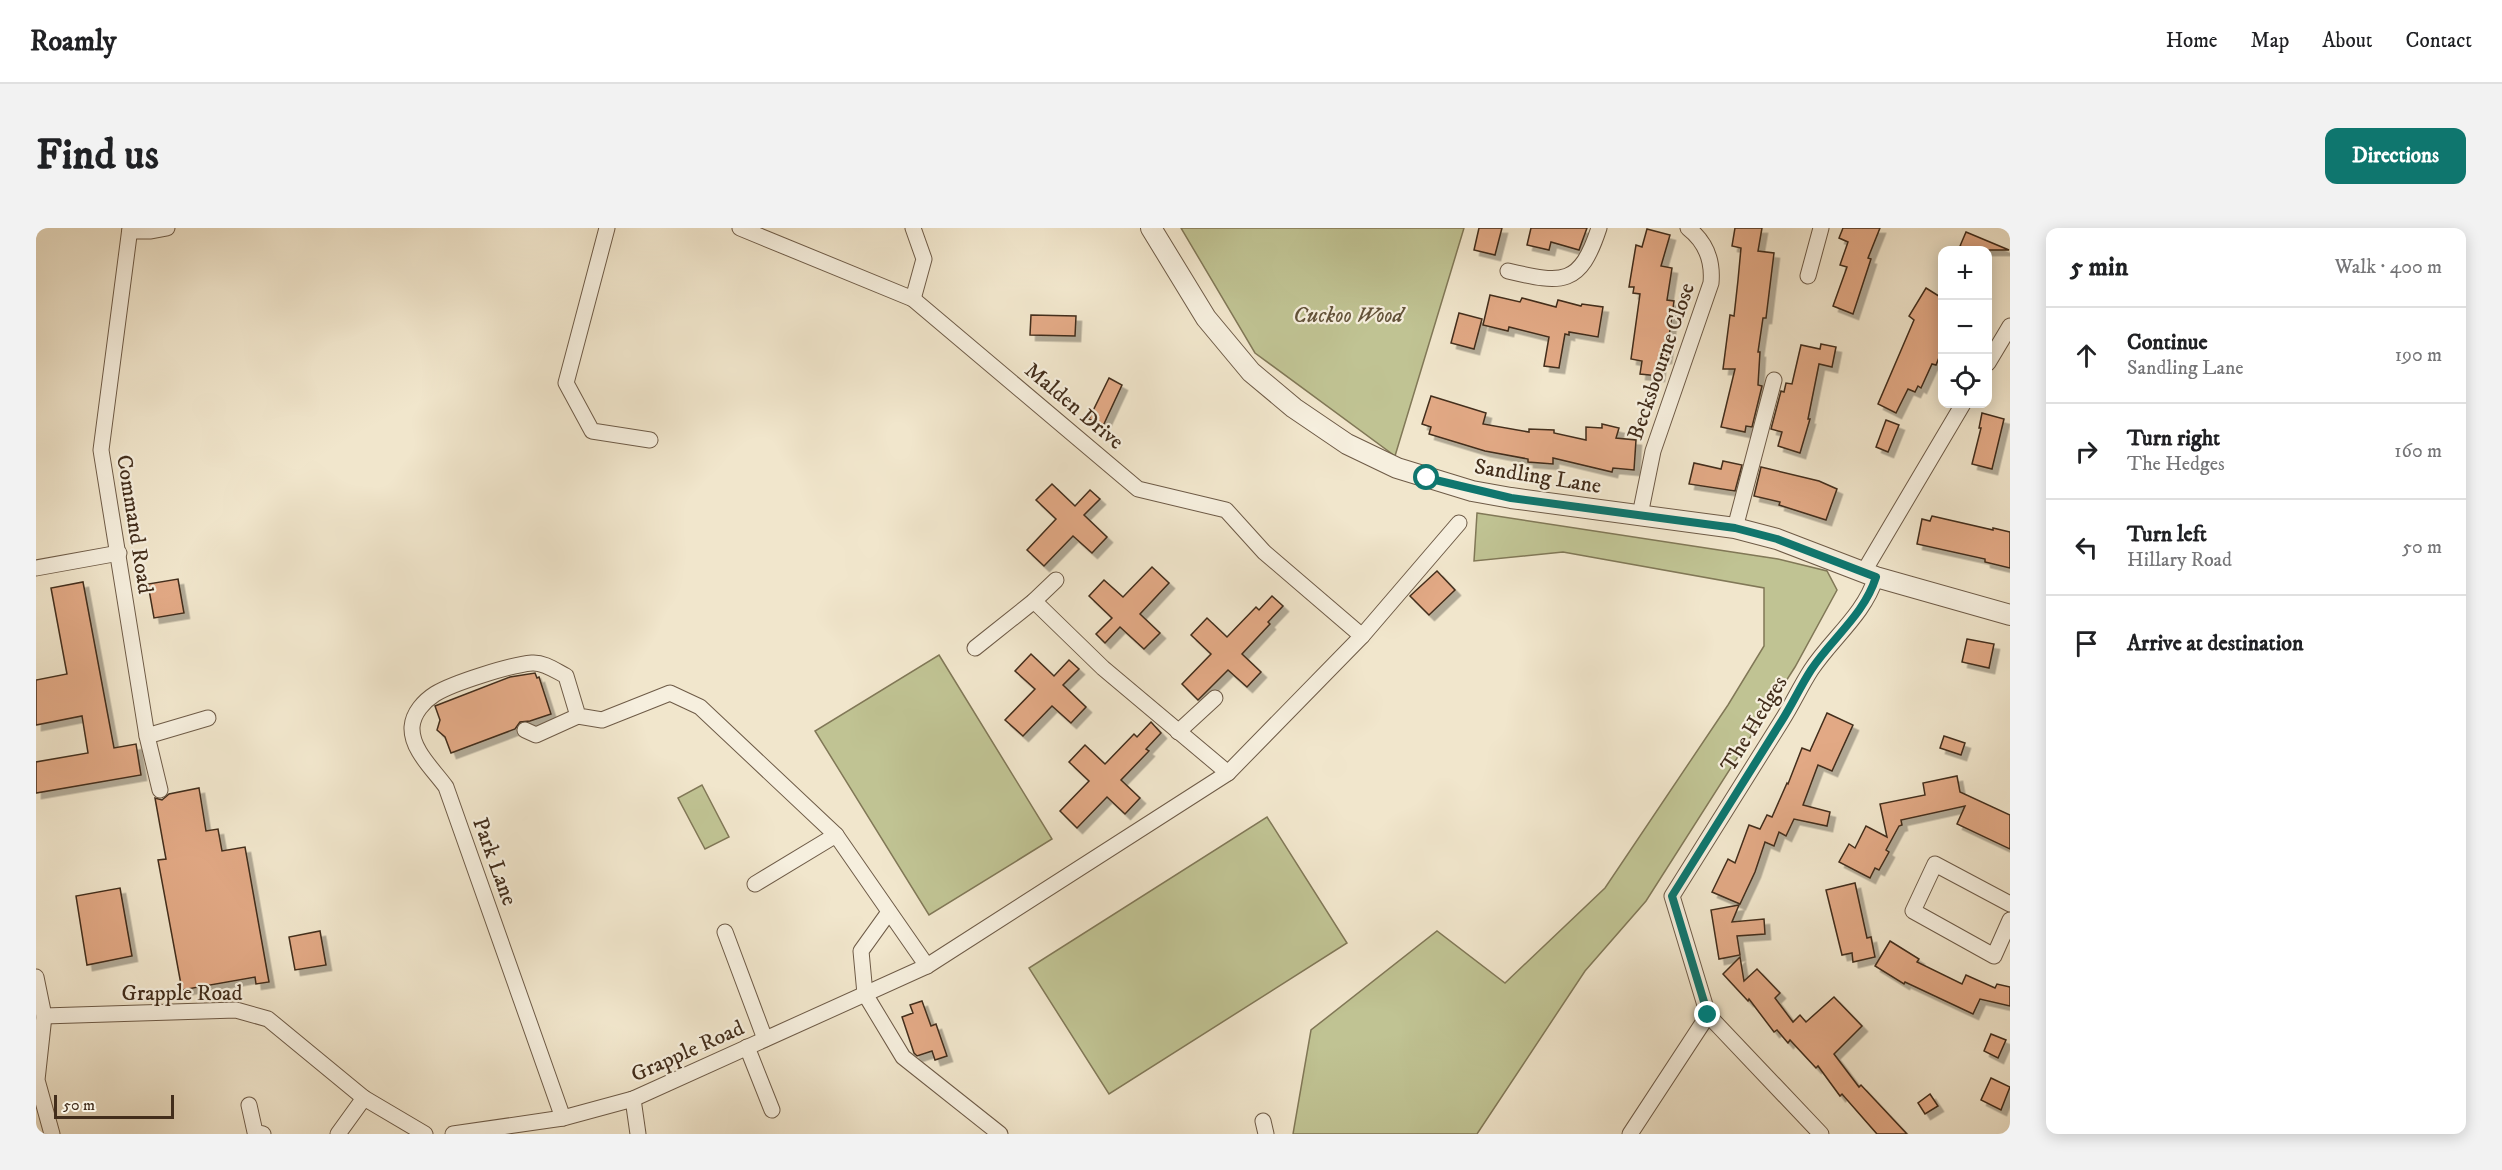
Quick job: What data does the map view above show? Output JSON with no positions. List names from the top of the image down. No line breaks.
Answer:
{"streets":{"street":["Becksbourne Close","Malden Drive","Sandling Lane","Command Road","The Hedges","Park Lane","Grapple Road"]},"crossings":[["Becksbourne Close","Sandling Lane"],["Malden Drive","Grapple Road"],["Sandling Lane","The Hedges"],["Park Lane","Grapple Road"]],"parks":["Cuckoo Wood"],"scale_bar":"50 m","page":{"header":"Roamly","nav":["Home","Map","About","Contact"],"buttons":"Directions","title":"Find us","heading":["5 min","Walk · 400 m"],"map_buttons":["+","−"],"list":[["Continue","Sandling Lane","190 m"],["Turn right","The Hedges","160 m"],["Turn left","Hillary Road","50 m"],"Arrive at destination"],"scale":"50 m"}}
